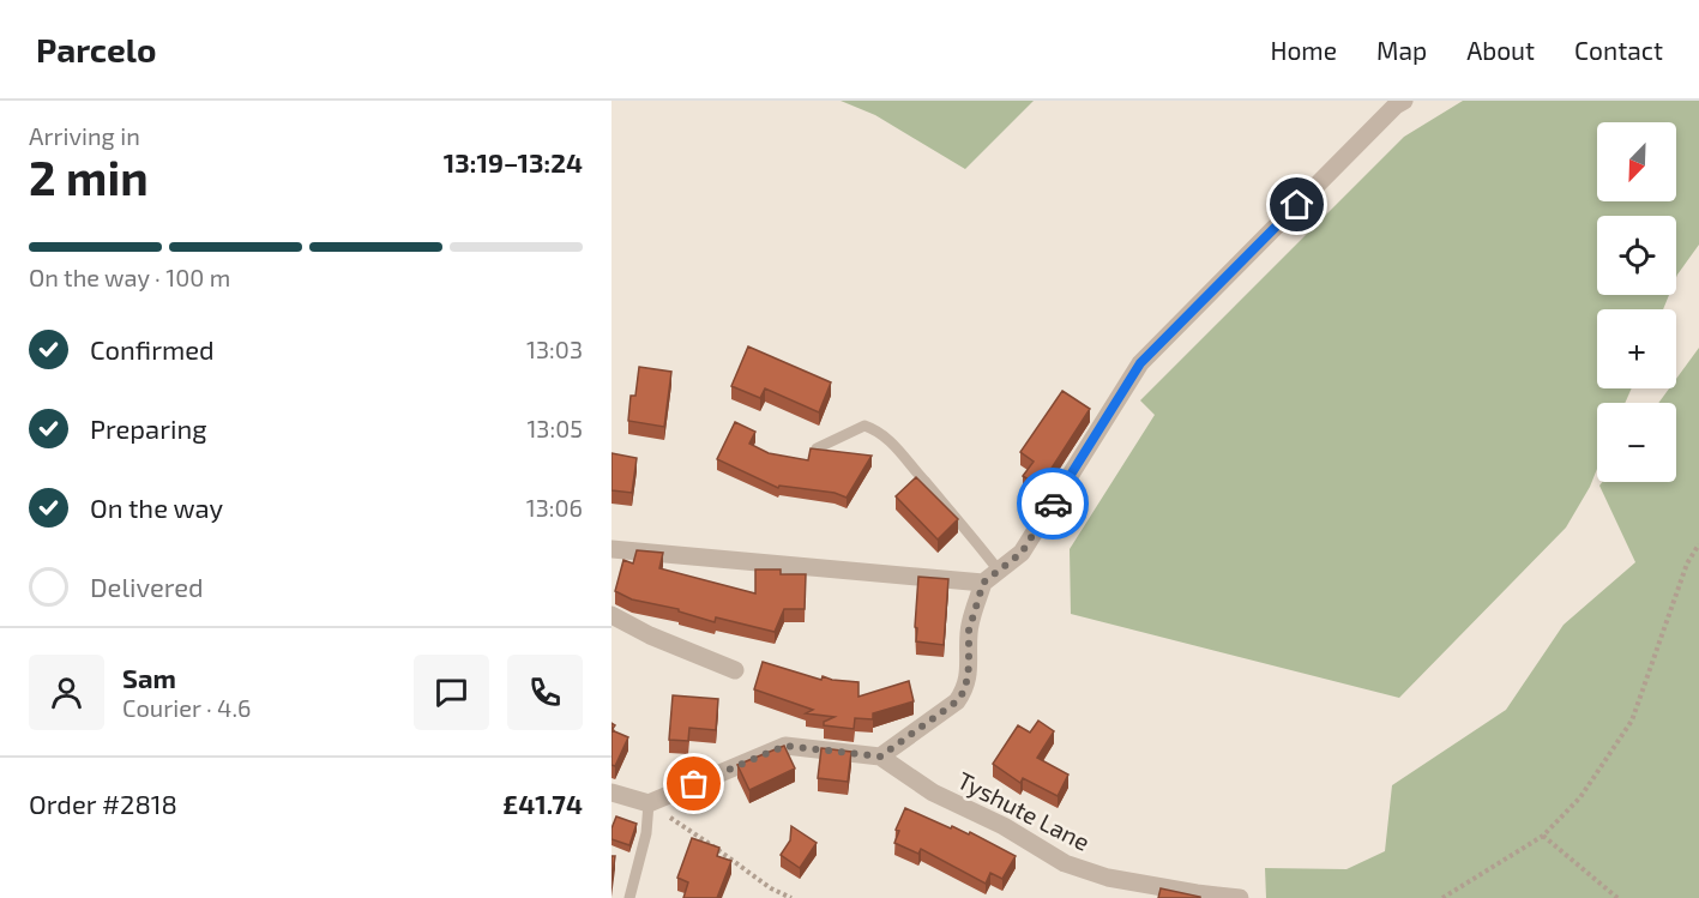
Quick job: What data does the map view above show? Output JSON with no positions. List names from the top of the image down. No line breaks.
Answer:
{"streets":{"street":["Tyshute Lane"]},"north":"bottom left","page":{"header":"Parcelo","nav":["Home","Map","About","Contact"],"heading":["2 min","Arriving in","13:19–13:24"],"panel":["Sam","Courier · 4.6","Order #2818","£41.74"],"map_buttons":["+","−"],"bar":"On the way · 100 m","list":[["Confirmed","13:03"],["Preparing","13:05"],["On the way","13:06"],"Delivered"]}}
